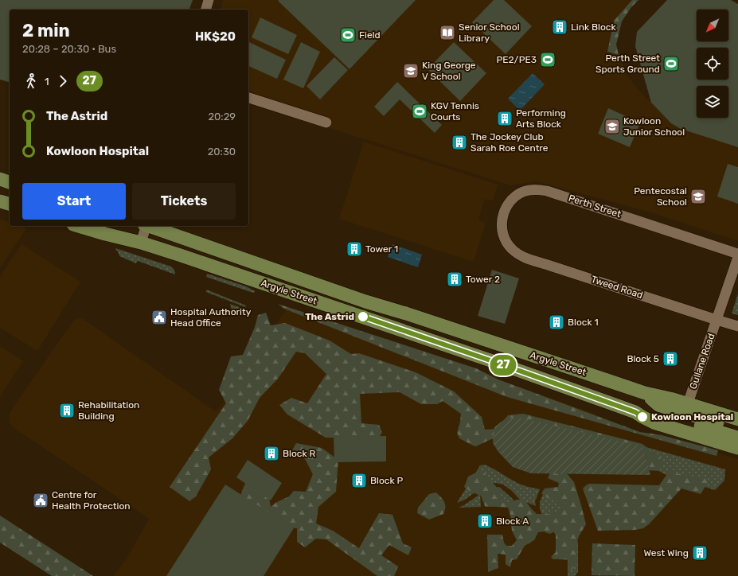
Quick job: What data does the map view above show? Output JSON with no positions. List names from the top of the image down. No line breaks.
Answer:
{"streets":{"main road":["Argyle Street"],"street":["Perth Street","Tweed Road","Gullane Road"]},"crossings":[["Perth Street","Tweed Road"],["Tweed Road","Gullane Road"],["Argyle Street","Gullane Road"]],"places":{"building":["Link Block","Performing Arts Block","The Jockey Club Sarah Roe Centre","Tower 1","Tower 2","Block 1","Block 5","Rehabilitation Building","Block R","Block P","Block A","West Wing"],"library":["Senior School Library"],"sports":["Field","PE2/PE3","Perth Street Sports Ground","KGV Tennis Courts"],"school or university":["King George V School","Kowloon Junior School","Pentecostal School"],"other":["The Astrid","Kowloon Hospital"],"public building":["Hospital Authority Head Office","Centre for Health Protection"]},"lines":["bus line 27"],"north":"bottom left","page":{"on_map":"27","heading":["2 min","20:28 – 20:30 · Bus","HK$20"],"legs":["1","27"],"list":[{"name":"The Astrid","value":"20:29"},{"name":"Kowloon Hospital","value":"20:30"}],"buttons":["Start","Tickets"]}}
